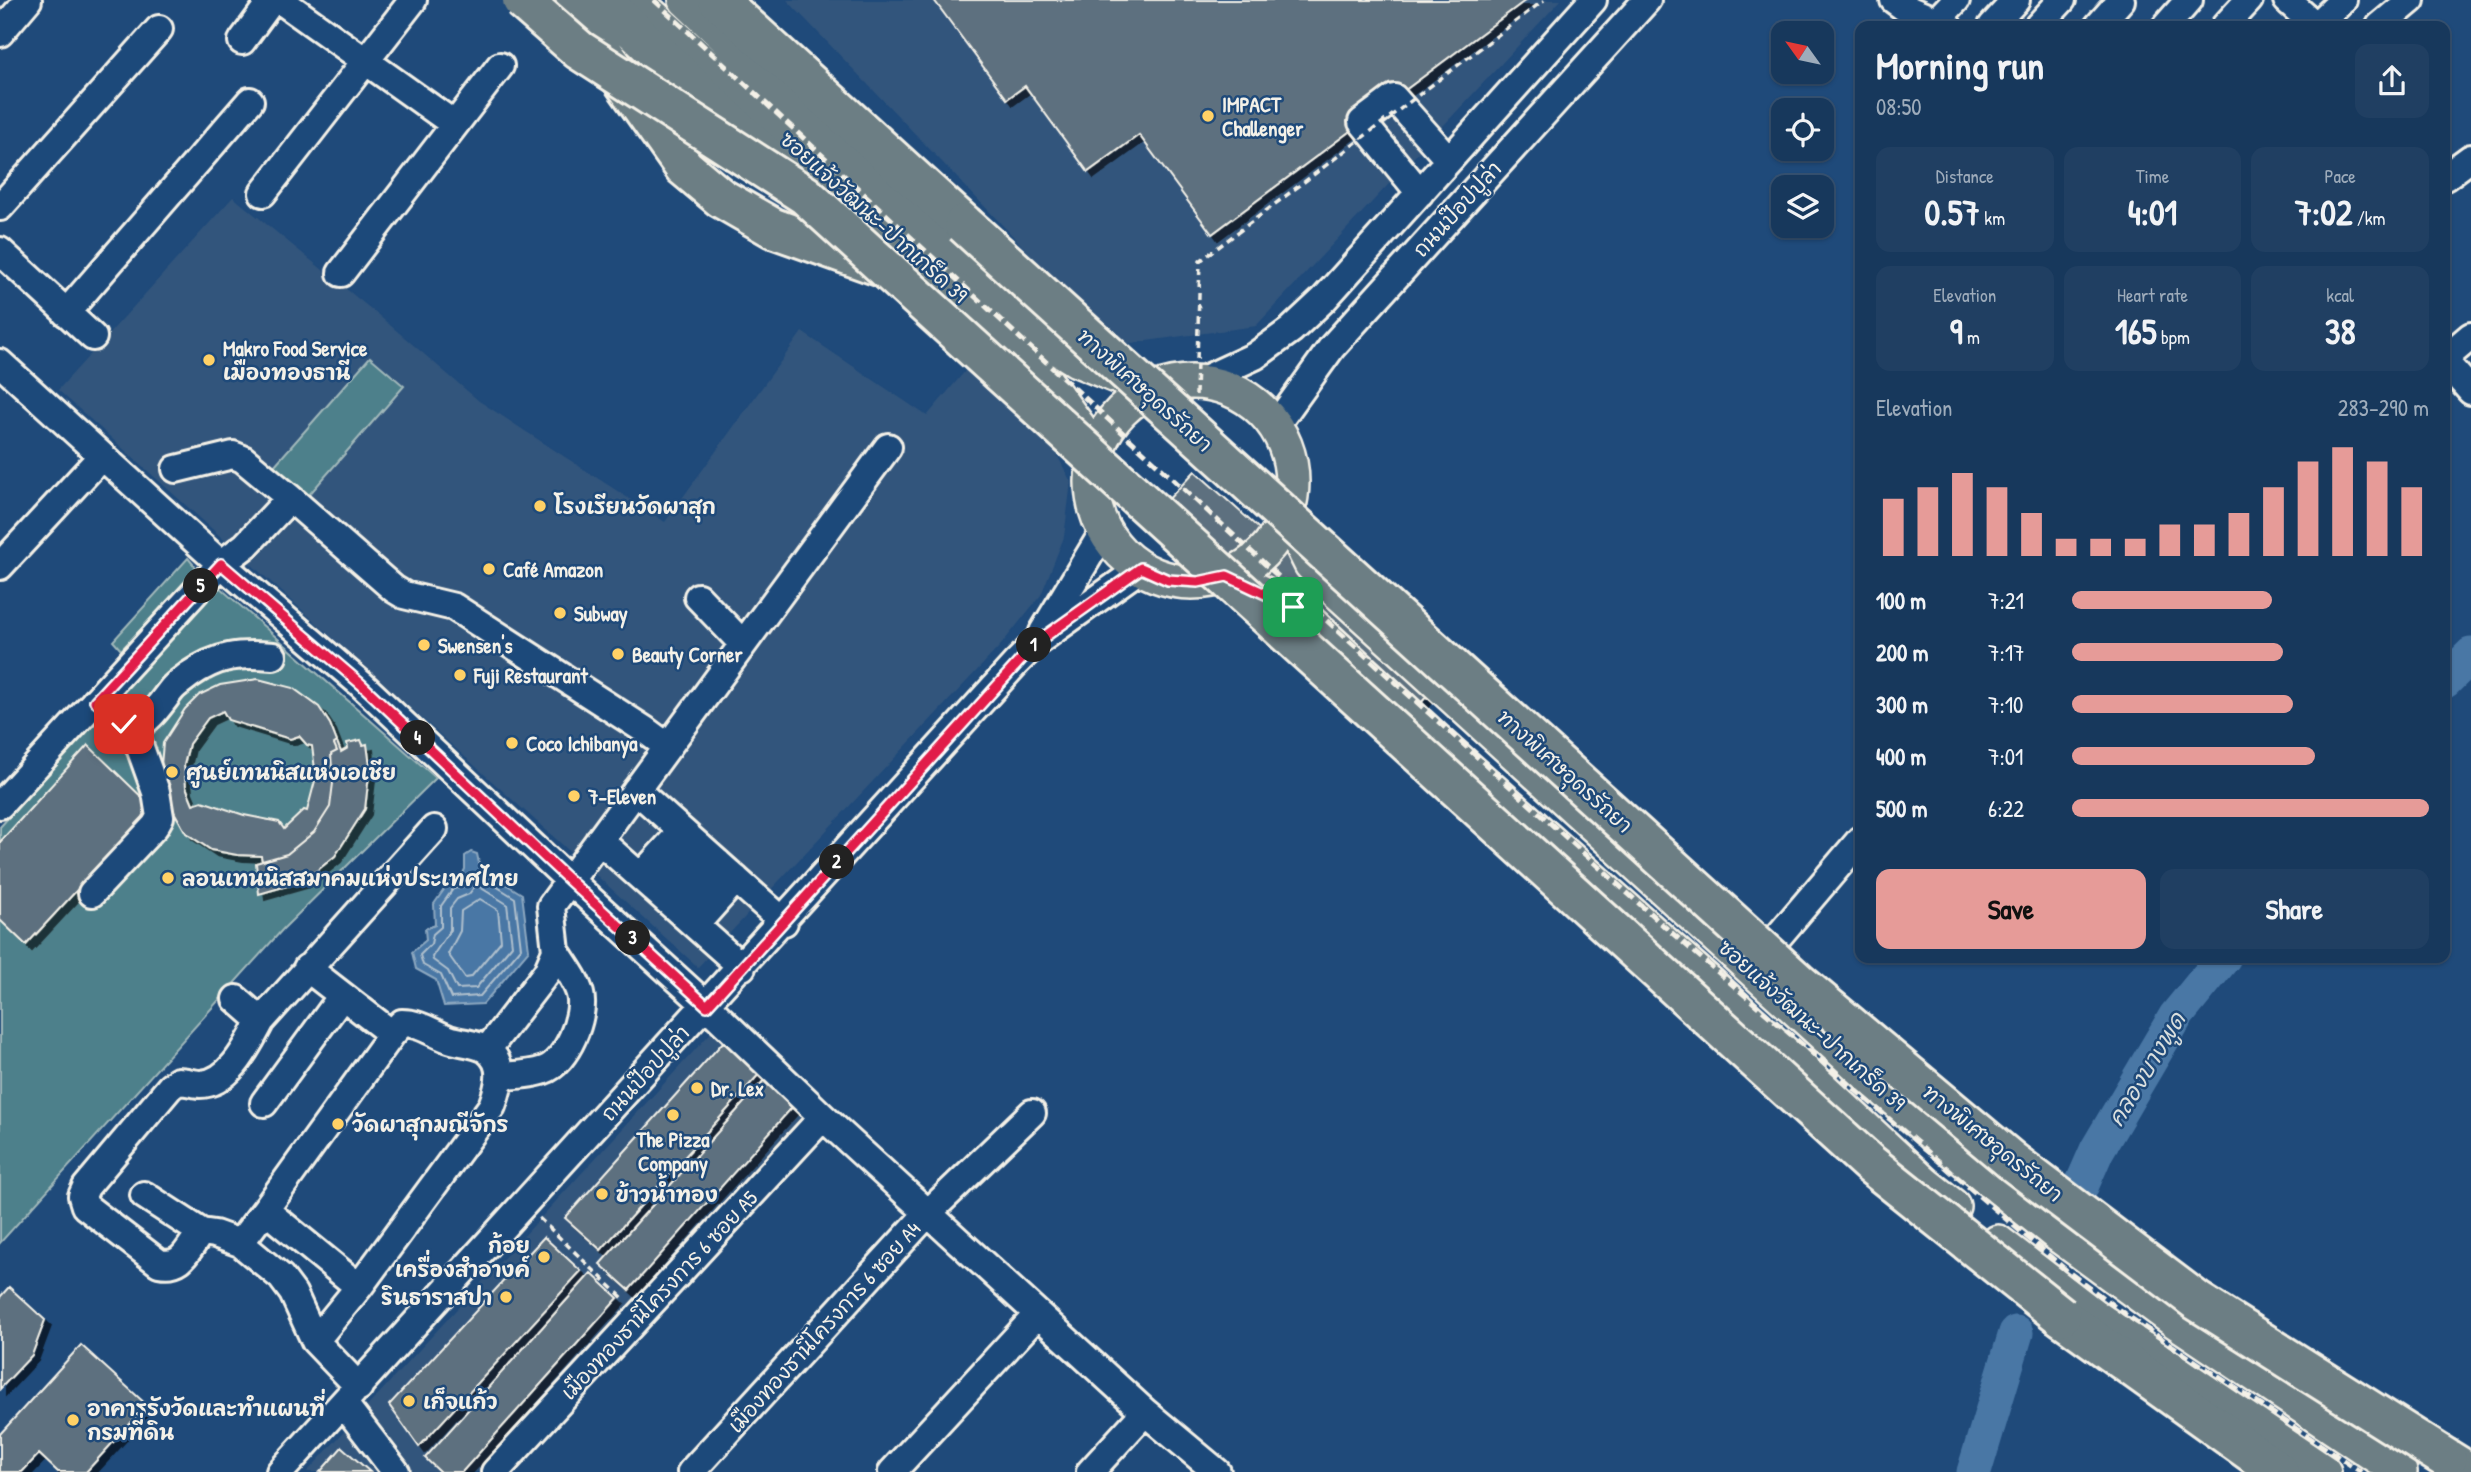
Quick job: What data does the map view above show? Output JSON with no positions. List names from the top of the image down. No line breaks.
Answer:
{"streets":{"highway":["ทางพิเศษอุดรรัถยา"],"main road":["ซอยแจ้งวัฒนะ-ปากเกร็ด 39"],"street":["ถนนป๊อปปูล่า","เมืองทองธานีโครงการ 6 ซอย A5","เมืองทองธานีโครงการ 6 ซอย A4"]},"crossings":[["ถนนป๊อปปูล่า","ซอยแจ้งวัฒนะ-ปากเกร็ด 39"]],"water":["คลองบางพูด"],"places":["IMPACT Challenger","Makro Food Service เมืองทองธานี","โรงเรียนวัดผาสุก","Café Amazon","Subway","Swensen's","Beauty Corner","Fuji Restaurant","Coco Ichibanya","ศูนย์เทนนิสแห่งเอเชีย","7-Eleven","ลอนเทนนิสสมาคมแห่งประเทศไทย","Dr. Lex","The Pizza Company","วัดผาสุกมณีจักร","ข้าวน้ำทอง","ก้อย เครื่องสำอางค์","รินธาราสปา","เก็จแก้ว","อาคารรังวัดและทำแผนที่ กรมที่ดิน"],"north":"top left","page":{"heading":["Morning run","08:50"],"stats":[["Distance","0.57 km"],["Time","4:01"],["Pace","7:02 /km"],["Elevation","9 m"],["Heart rate","165 bpm"],["kcal","38"]],"chart":["Elevation","283–290 m"],"pins":["5","1","4","2","3"],"list":[{"name":"100 m","note":"7:21"},{"name":"200 m","note":"7:17"},{"name":"300 m","note":"7:10"},{"name":"400 m","note":"7:01"},{"name":"500 m","note":"6:22"}],"buttons":["Save","Share"]}}
